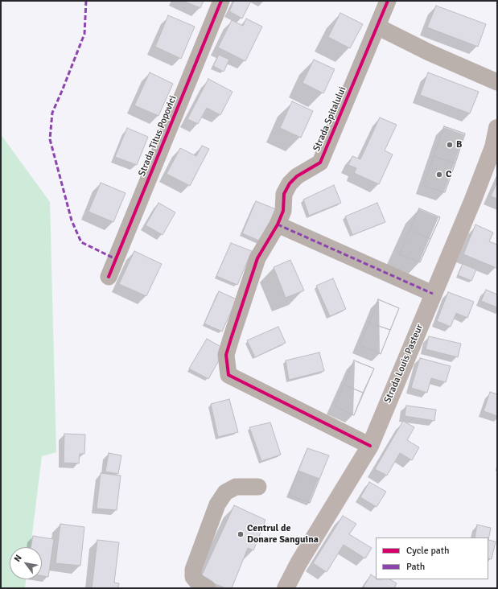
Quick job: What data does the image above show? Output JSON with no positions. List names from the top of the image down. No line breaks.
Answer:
{"streets":{"main road":["Strada Louis Pasteur"],"street":["Strada Spitalului","Strada Titus Popovici"]},"crossings":[["Strada Spitalului","Strada Louis Pasteur"]],"places":["B","C","Centrul de Donare Sanguina"],"legend":["Cycle path","Path"],"north":"top left"}
